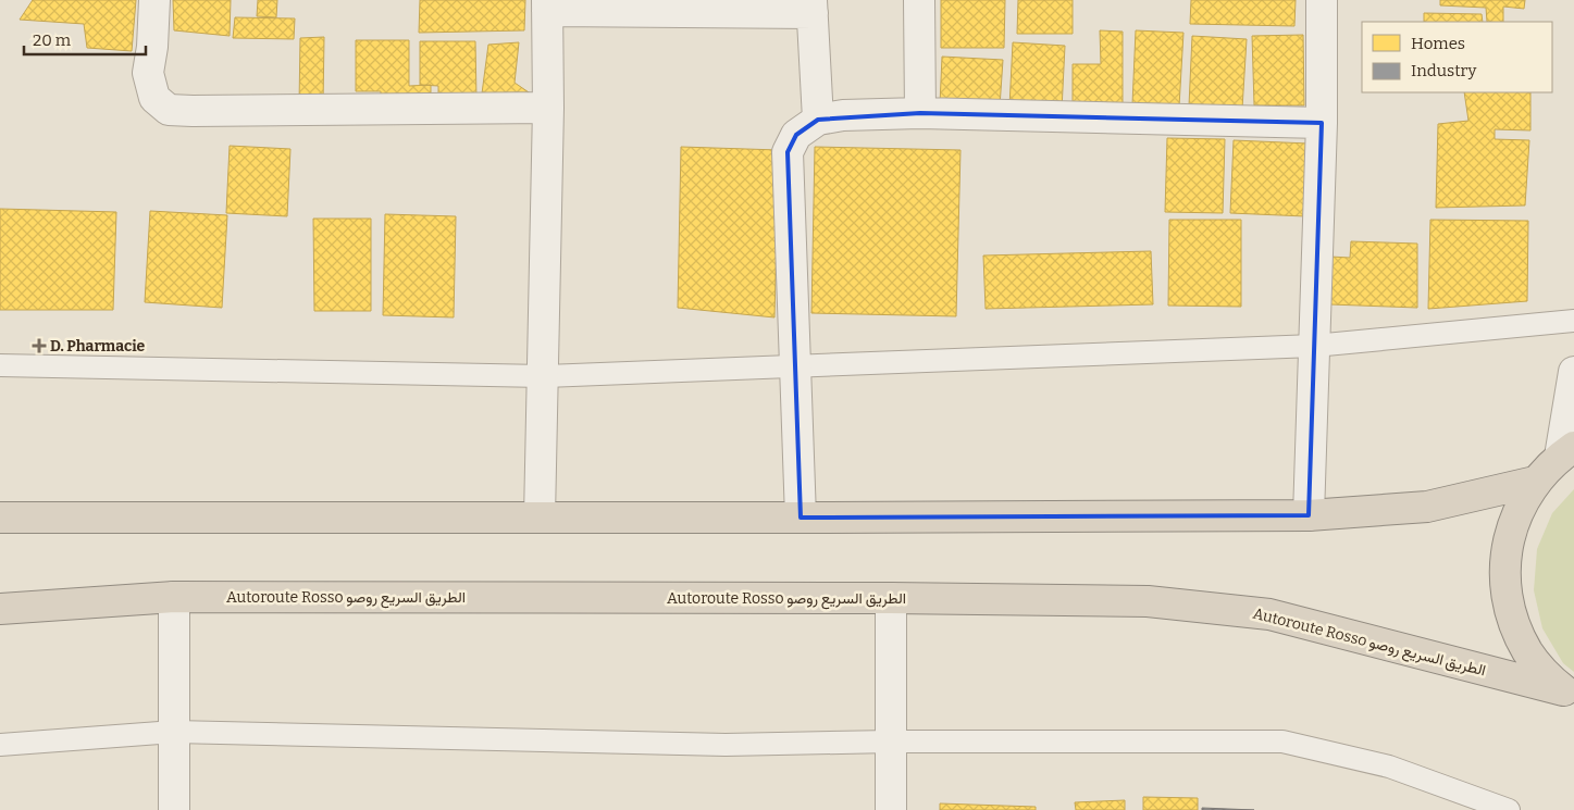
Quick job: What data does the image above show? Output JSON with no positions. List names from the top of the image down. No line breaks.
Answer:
{"streets":{"highway":["Autoroute Rosso الطريق السريع روصو"]},"places":{"health":["D. Pharmacie"]},"legend":["Homes","Industry"],"scale_bar":"20 m"}
